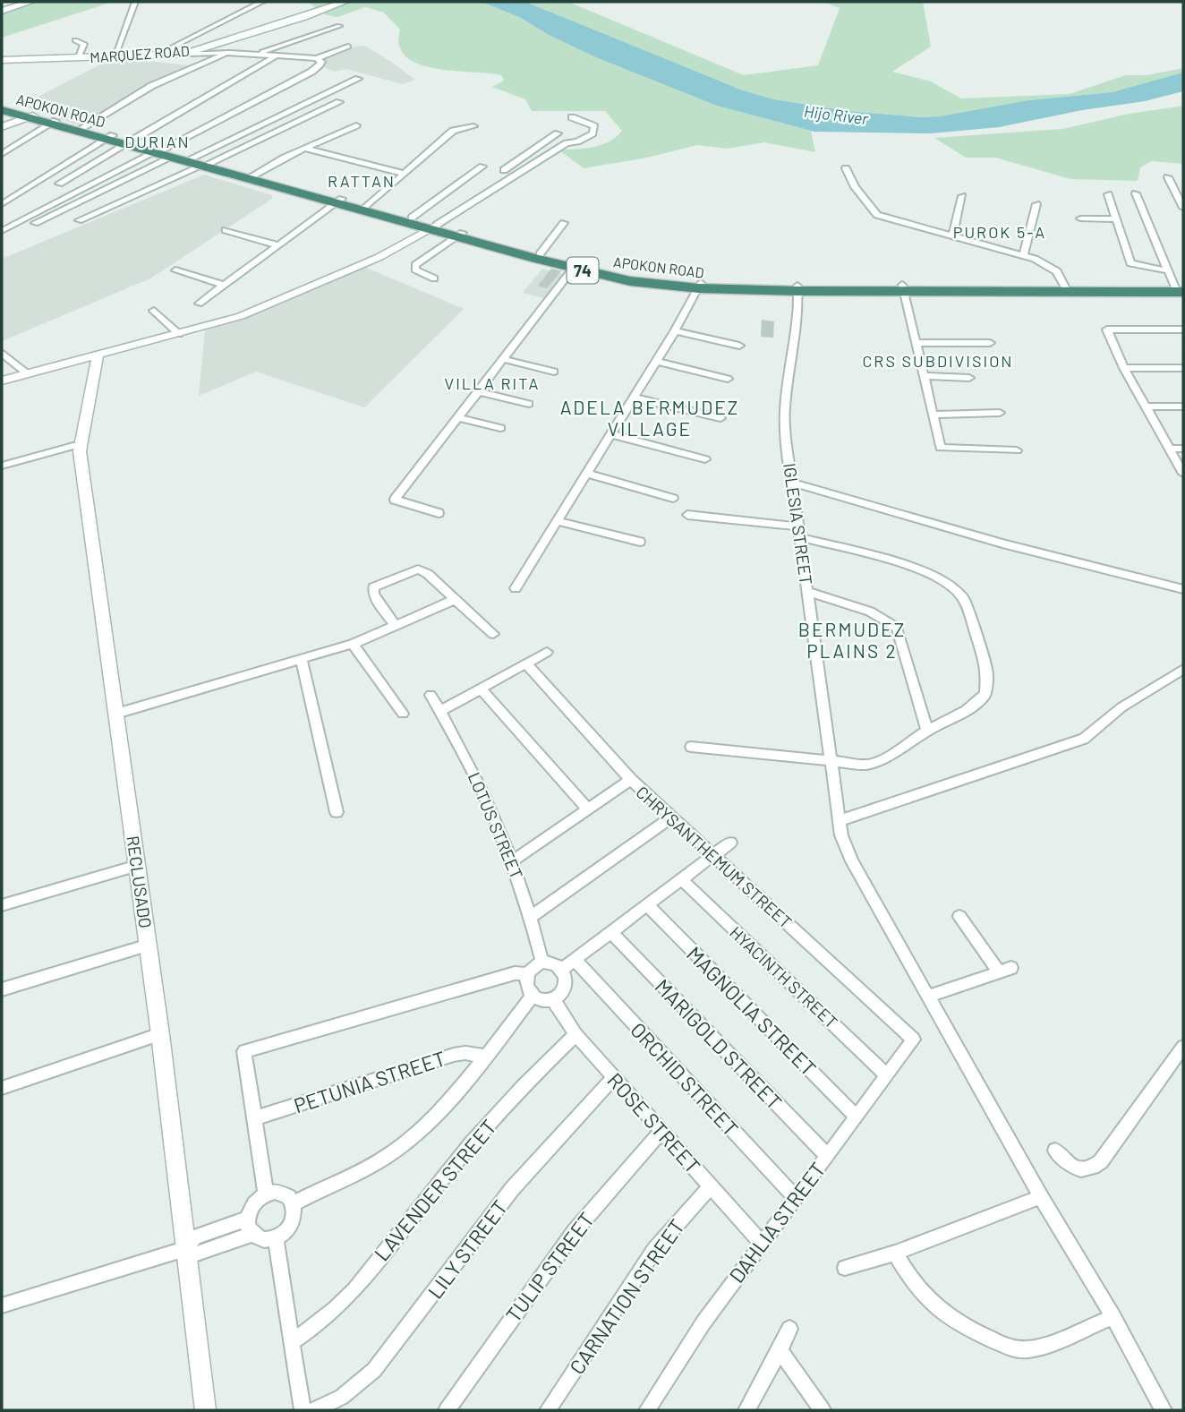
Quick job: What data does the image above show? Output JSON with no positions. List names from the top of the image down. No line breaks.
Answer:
{"streets":{"highway":["APOKON ROAD","74"],"main road":["MARQUEZ ROAD"],"street":["IGLESIA STREET","LOTUS STREET","CHRYSANTHEMUM STREET","RECLUSADO","HYACINTH STREET","MAGNOLIA STREET","MARIGOLD STREET","ORCHID STREET","PETUNIA STREET","ROSE STREET","LAVENDER STREET","DAHLIA STREET","LILY STREET","TULIP STREET","CARNATION STREET"]},"crossings":[["APOKON ROAD","IGLESIA STREET"],["LOTUS STREET","ROSE STREET"],["CHRYSANTHEMUM STREET","DAHLIA STREET"],["HYACINTH STREET","DAHLIA STREET"],["MAGNOLIA STREET","DAHLIA STREET"],["MARIGOLD STREET","DAHLIA STREET"],["ORCHID STREET","DAHLIA STREET"],["ROSE STREET","LAVENDER STREET"],["ROSE STREET","DAHLIA STREET"],["ROSE STREET","LILY STREET"],["ROSE STREET","TULIP STREET"],["ROSE STREET","CARNATION STREET"]],"districts":["DURIAN","RATTAN","PUROK 5-A","CRS SUBDIVISION","VILLA RITA","ADELA BERMUDEZ VILLAGE","BERMUDEZ PLAINS 2"],"water":["Hijo River"]}
